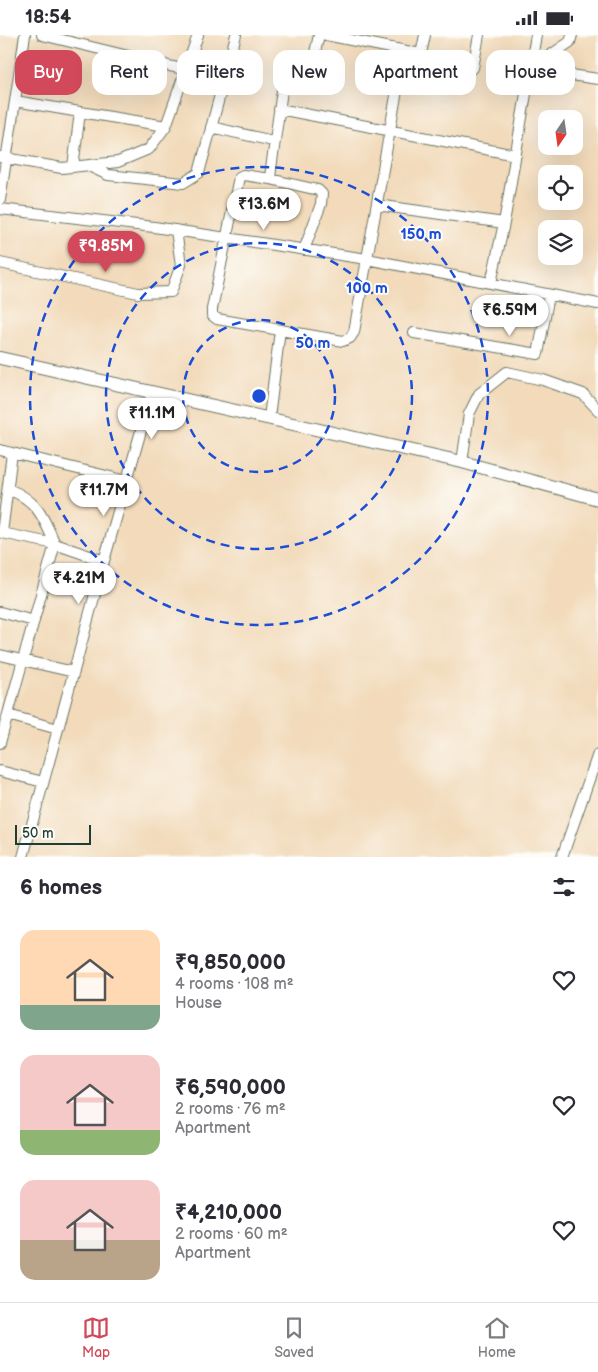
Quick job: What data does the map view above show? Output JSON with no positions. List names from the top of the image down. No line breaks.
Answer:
{"scale_bar":"50 m","north":"bottom","page":{"status":"18:54","chip":["Buy","Rent","Filters","New","Apartment","House"],"price":["₹13.6M","₹9.85M","₹6.59M","₹11.1M","₹11.7M","₹4.21M"],"scale":"50 m","heading":"6 homes","list":[{"name":"₹9,850,000","note":"4 rooms · 108 m² · House"},{"name":"₹6,590,000","note":"2 rooms · 76 m² · Apartment"},{"name":"₹4,210,000","note":"2 rooms · 60 m² · Apartment"}],"tabs":["Map","Saved","Home"]},"rings":["150 m","100 m","50 m"]}
